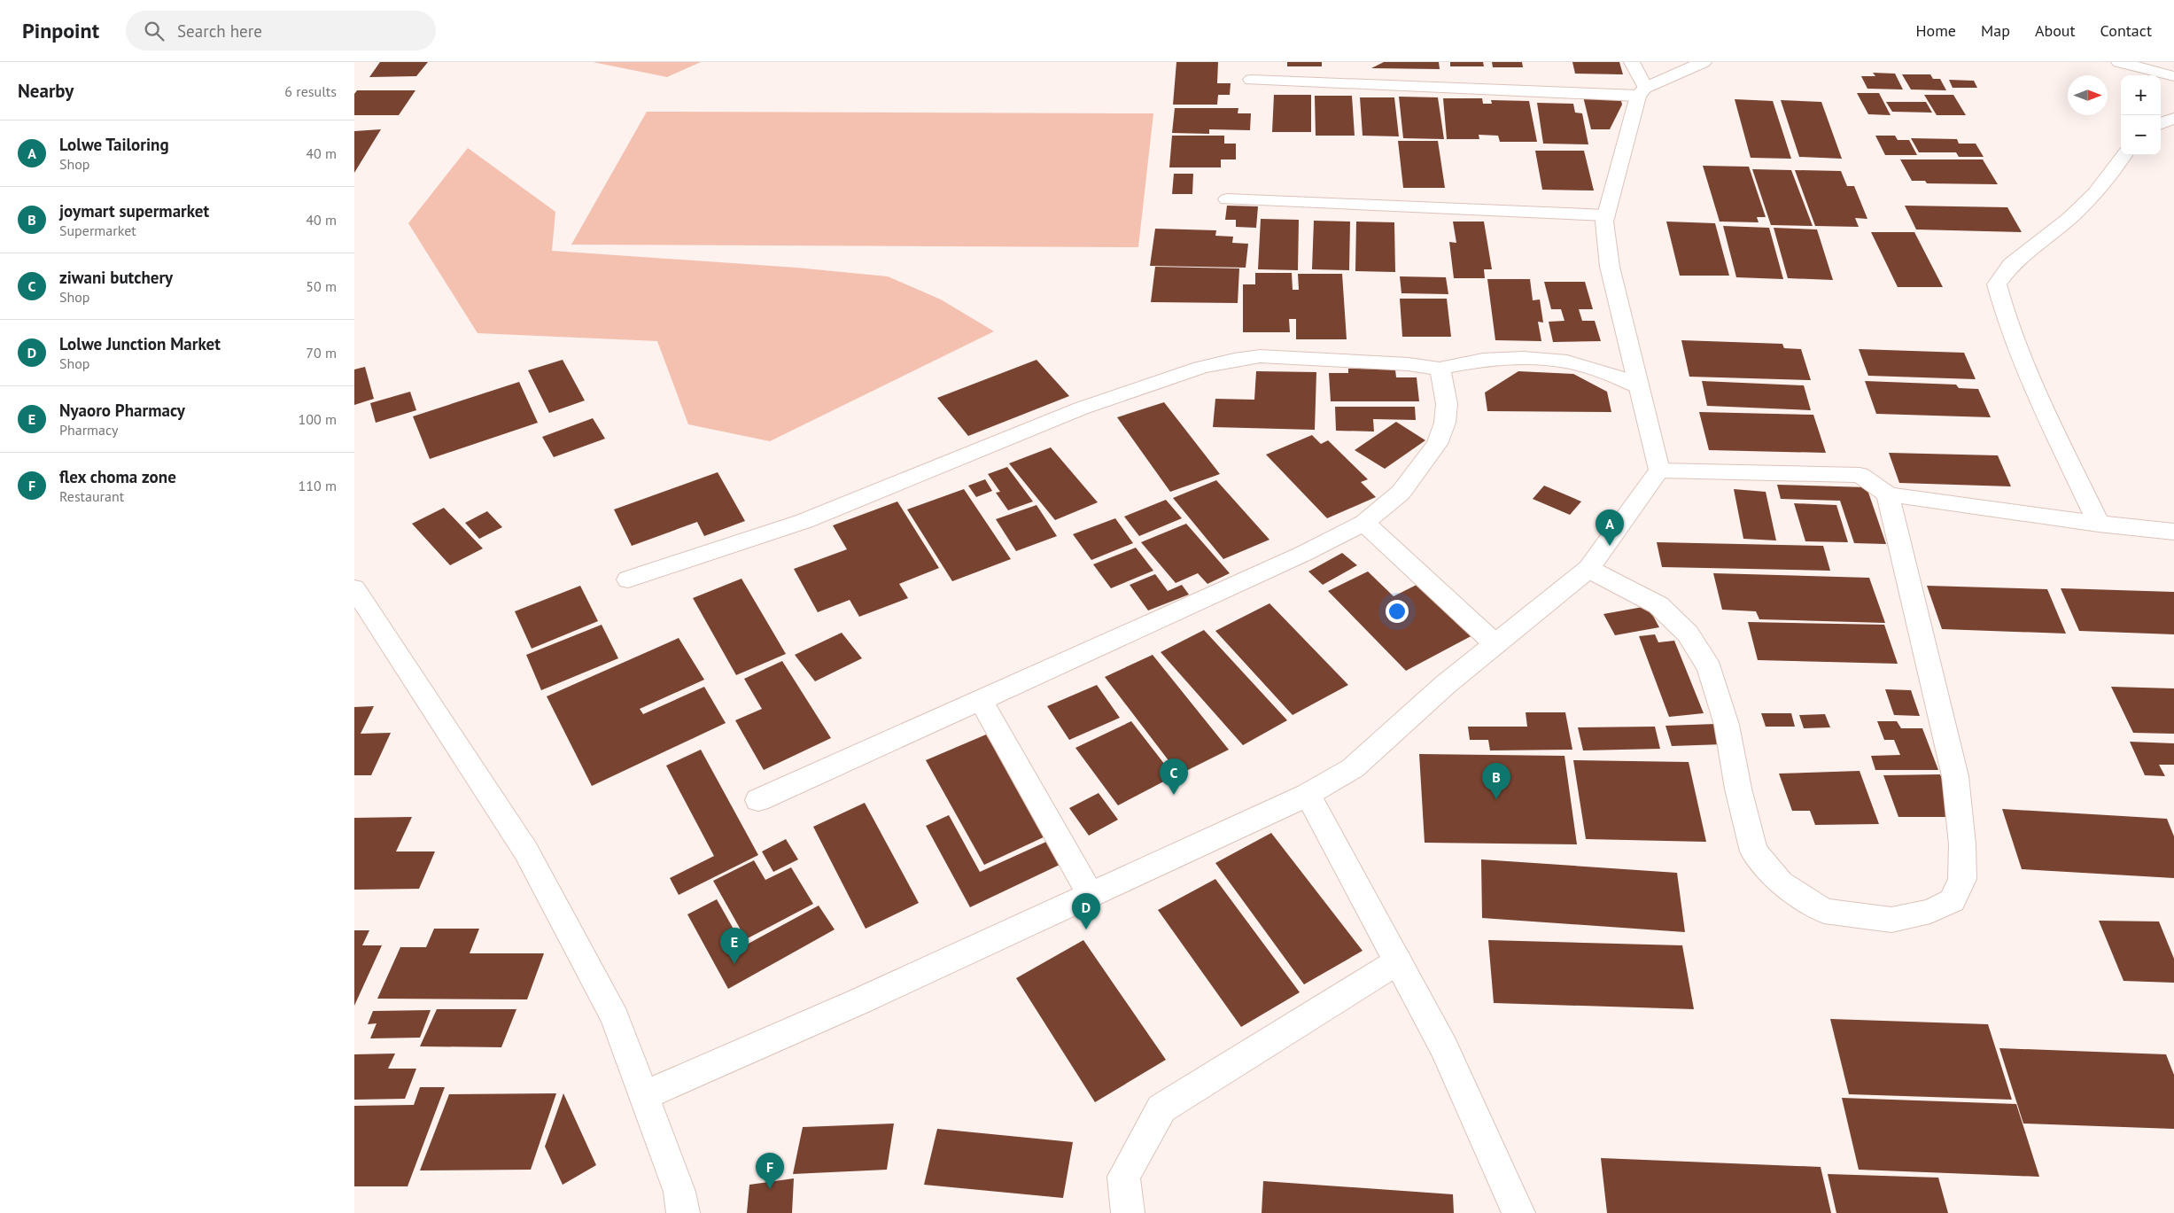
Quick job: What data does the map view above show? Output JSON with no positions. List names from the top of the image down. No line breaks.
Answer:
{"north":"right","page":{"header":"Pinpoint","search":"Search here","nav":["Home","Map","About","Contact"],"heading":["Nearby","6 results"],"map_buttons":["+","−"],"list":[{"mark":"A","name":"Lolwe Tailoring","note":"Shop","value":"40 m"},{"mark":"B","name":"joymart supermarket","note":"Supermarket","value":"40 m"},{"mark":"C","name":"ziwani butchery","note":"Shop","value":"50 m"},{"mark":"D","name":"Lolwe Junction Market","note":"Shop","value":"70 m"},{"mark":"E","name":"Nyaoro Pharmacy","note":"Pharmacy","value":"100 m"},{"mark":"F","name":"flex choma zone","note":"Restaurant","value":"110 m"}],"pins":["A","C","B","D","E","F"]}}
